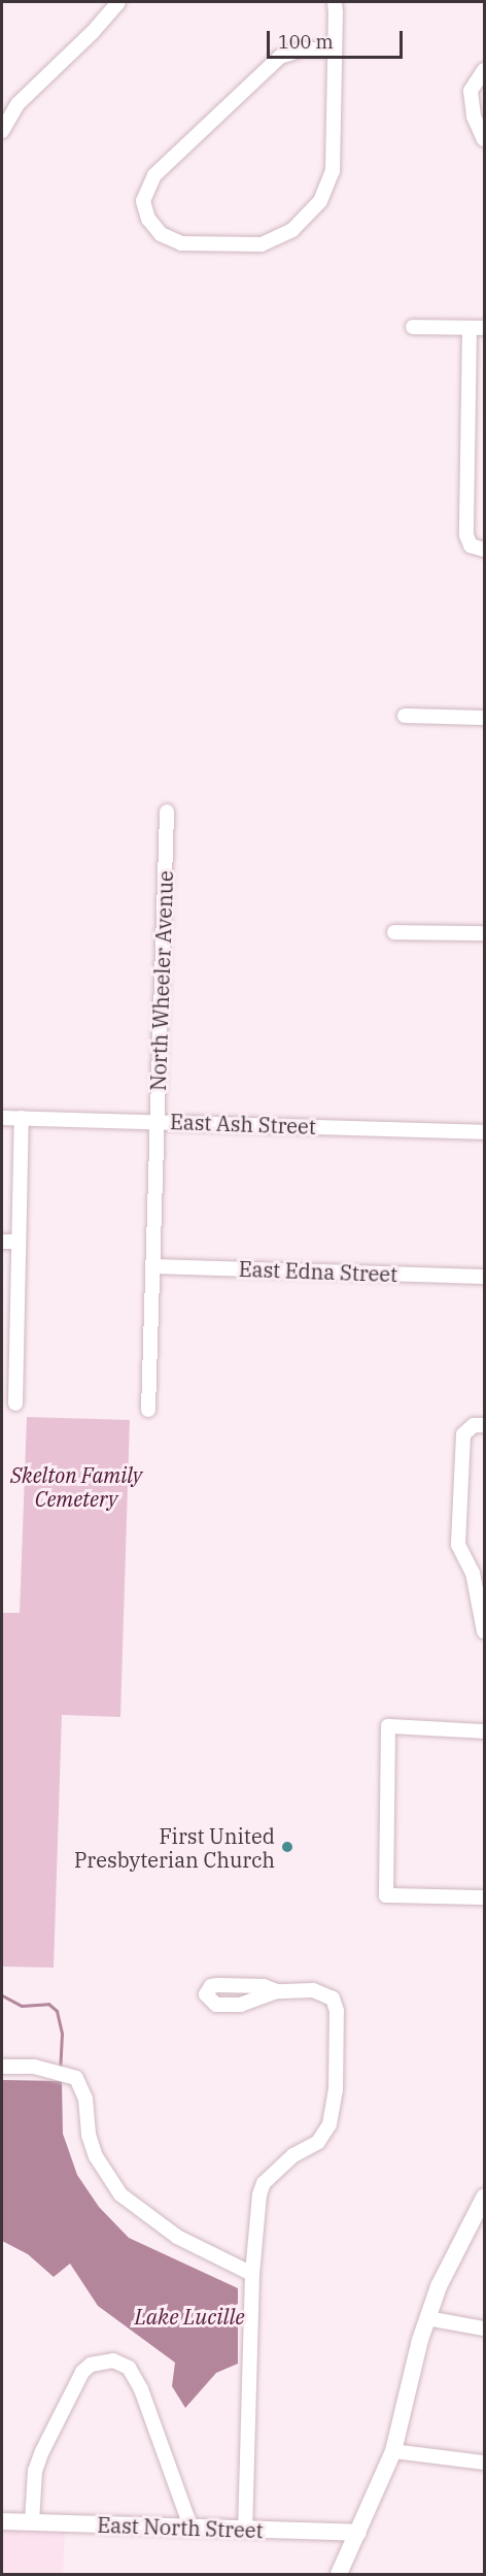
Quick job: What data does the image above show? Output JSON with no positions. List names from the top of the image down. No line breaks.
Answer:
{"streets":{"main road":["East North Street"],"street":["North Wheeler Avenue","East Ash Street","East Edna Street"]},"crossings":[["North Wheeler Avenue","East Ash Street"],["North Wheeler Avenue","East Edna Street"]],"water":["Lake Lucille"],"parks":["Skelton Family Cemetery"],"places":["First United Presbyterian Church"],"scale_bar":"100 m"}
